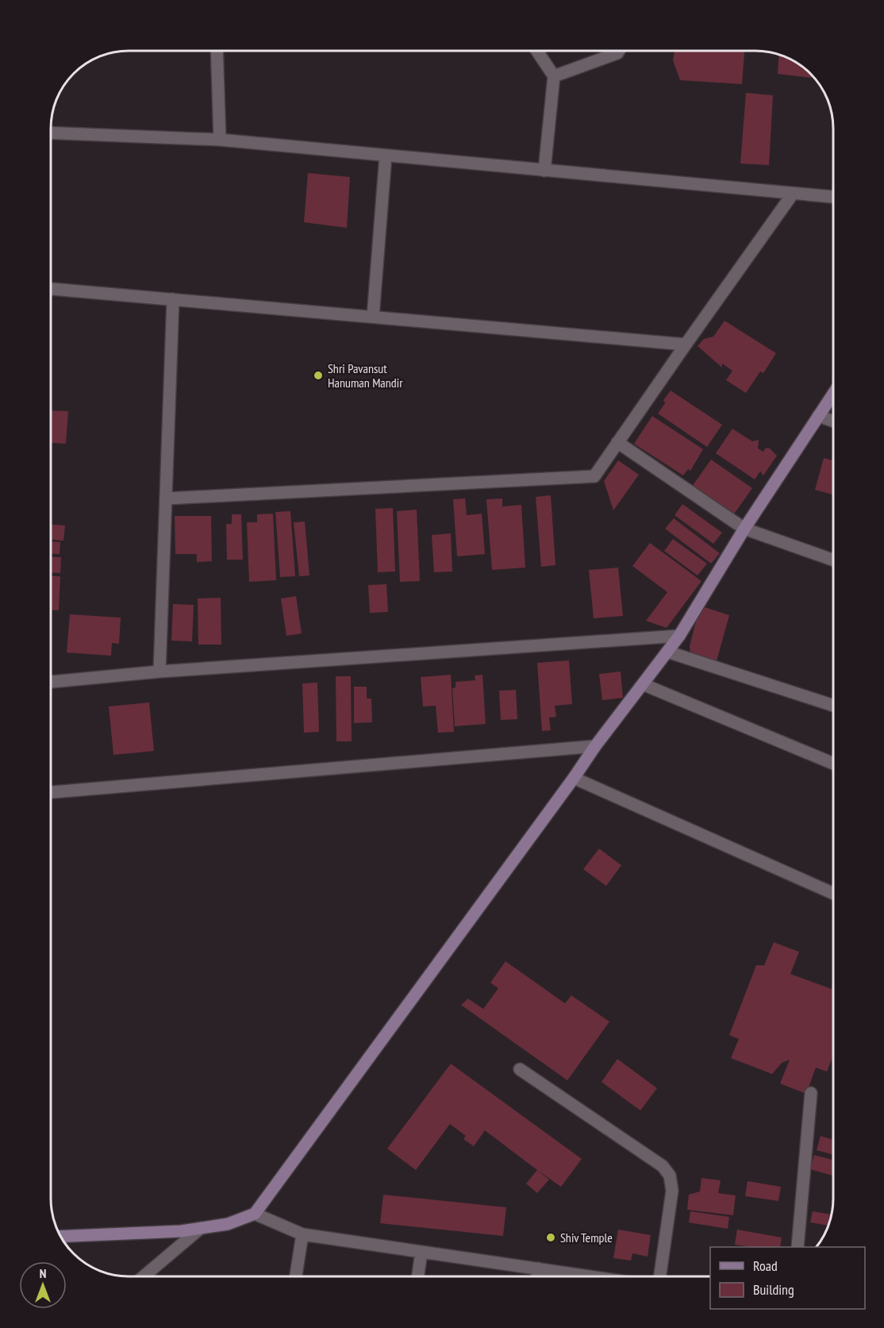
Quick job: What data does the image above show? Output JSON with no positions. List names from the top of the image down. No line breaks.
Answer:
{"places":["Shri Pavansut Hanuman Mandir","Shiv Temple"],"legend":["Road","Building"],"north":"top"}
